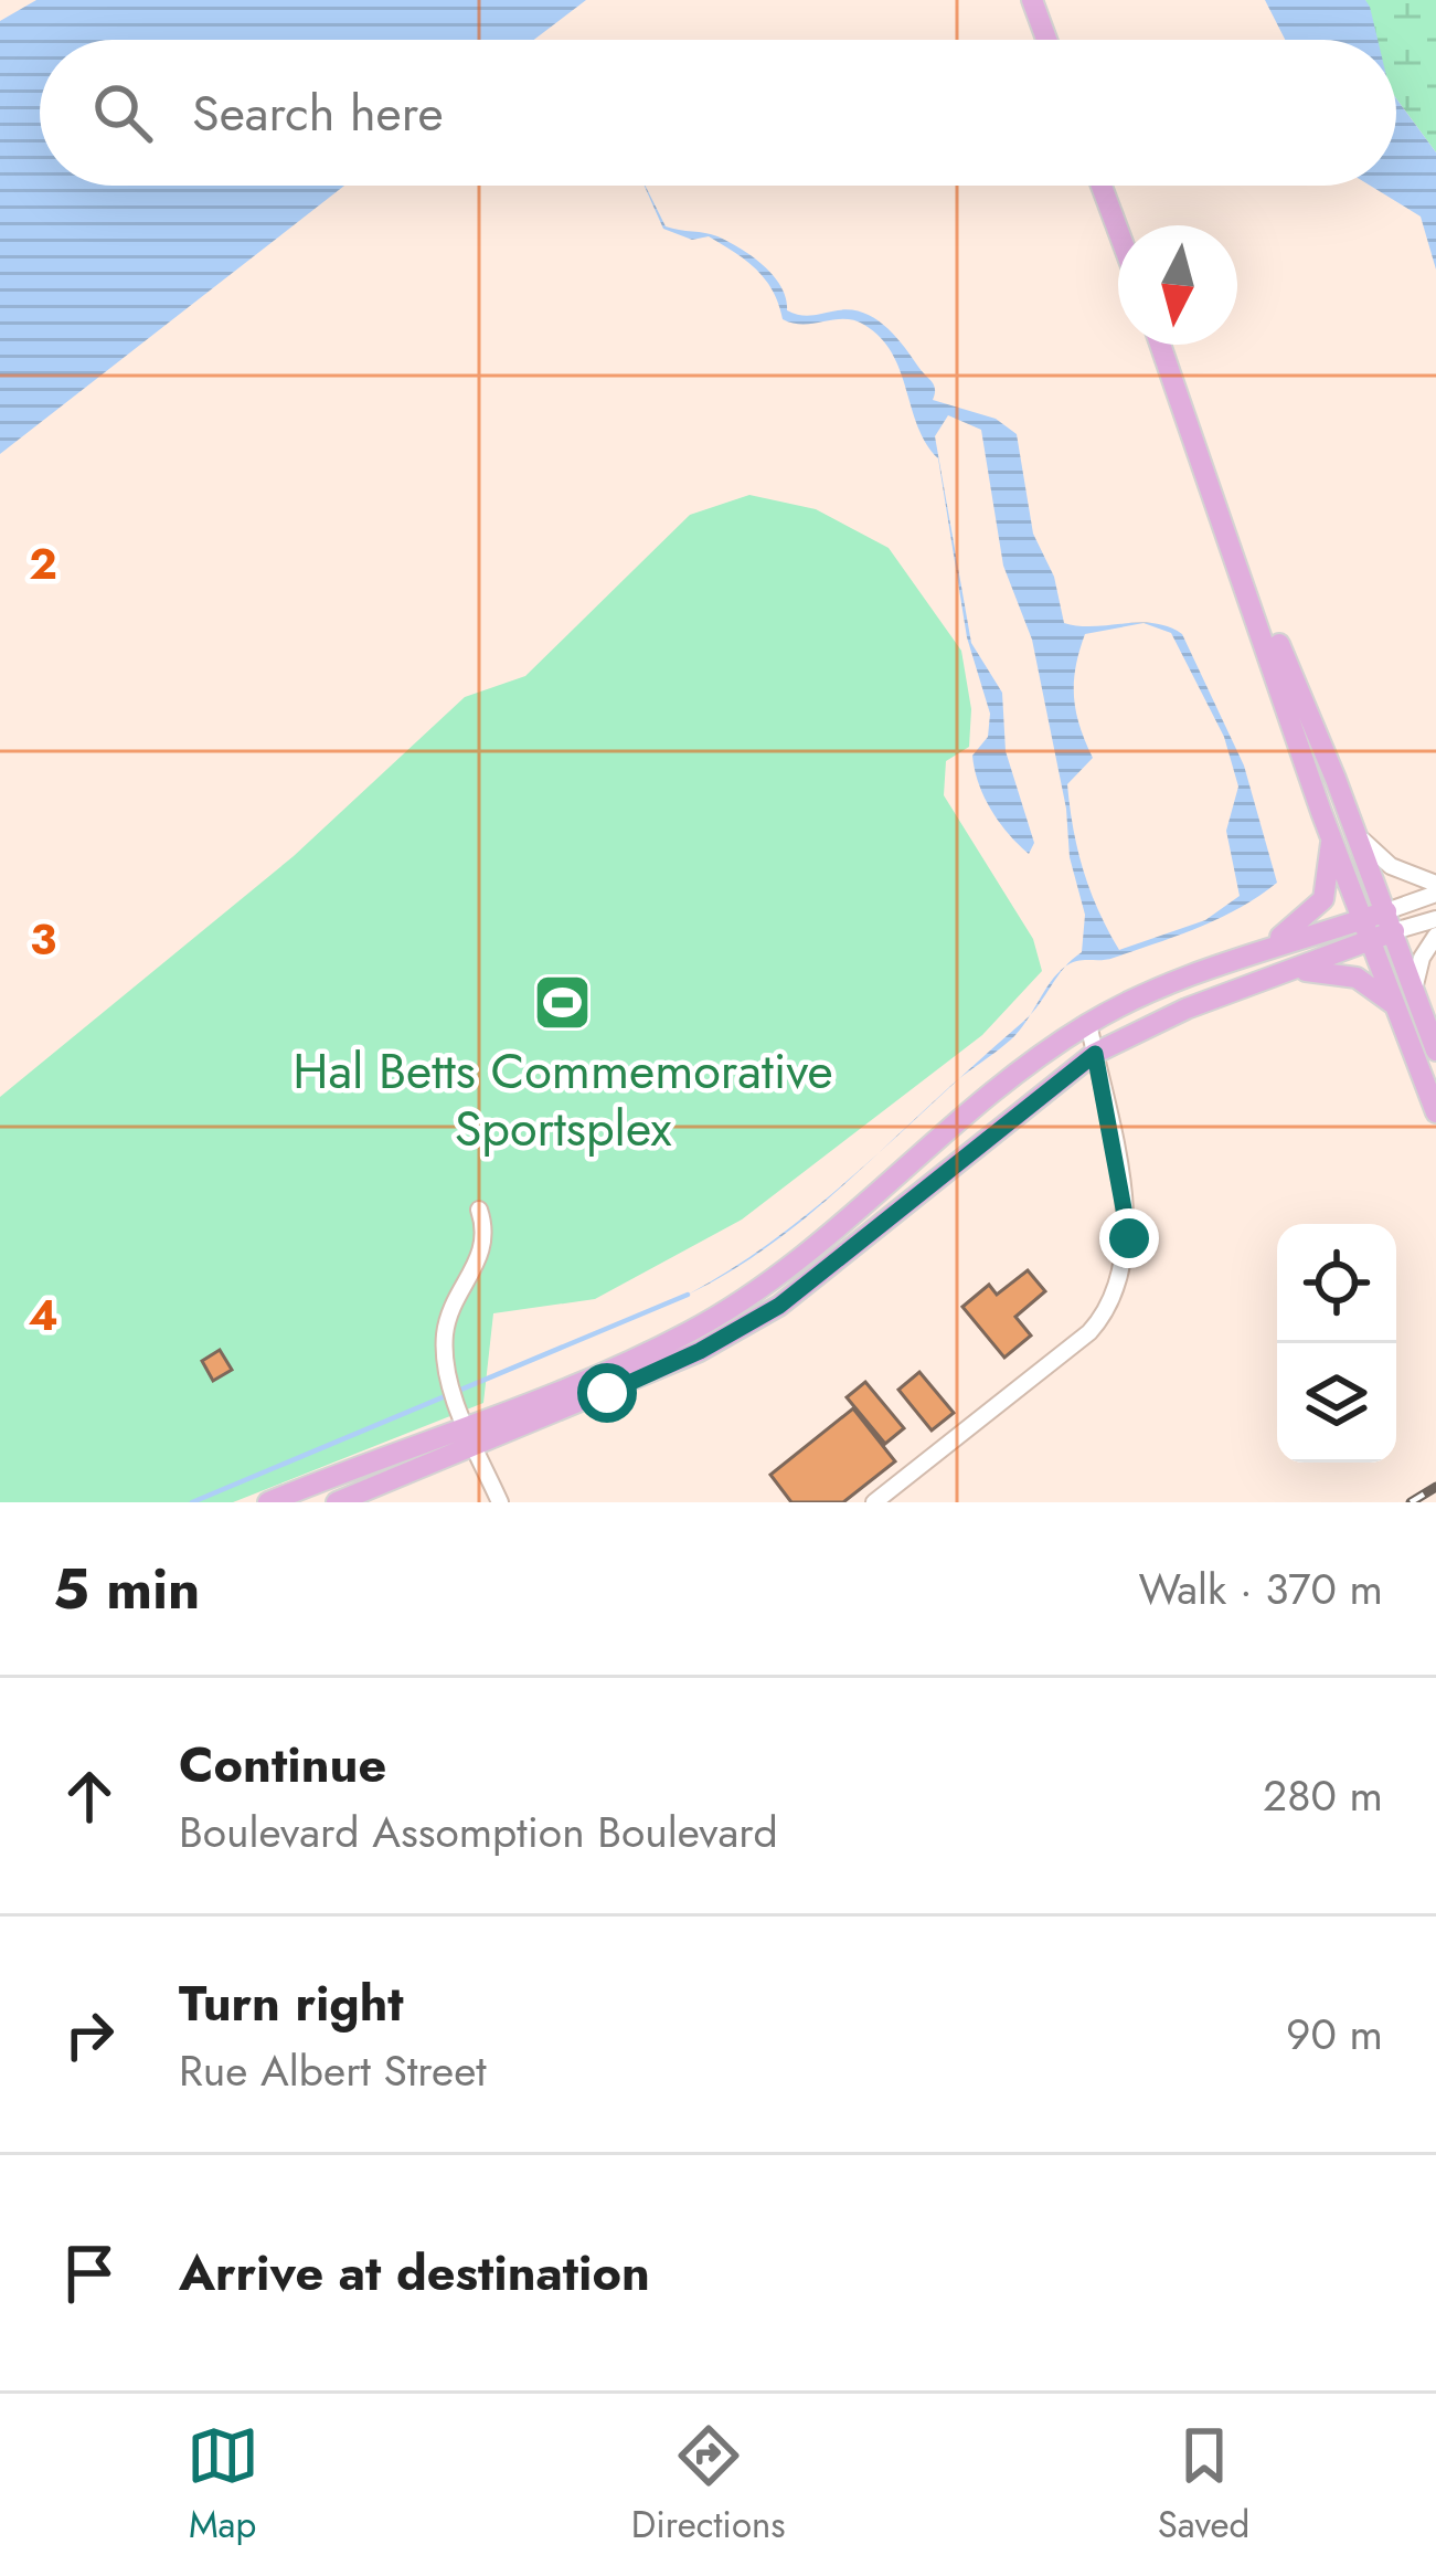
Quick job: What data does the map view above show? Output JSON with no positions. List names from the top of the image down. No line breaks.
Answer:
{"places":{"sports":["Hal Betts Commemorative Sportsplex"]},"north":"bottom","page":{"search":"Search here","heading":["5 min","Walk · 370 m"],"list":[["Continue","Boulevard Assomption Boulevard","280 m"],["Turn right","Rue Albert Street","90 m"],"Arrive at destination"],"nav":["Map","Directions","Saved"]},"grid":{"rows":["2","3","4"]}}
